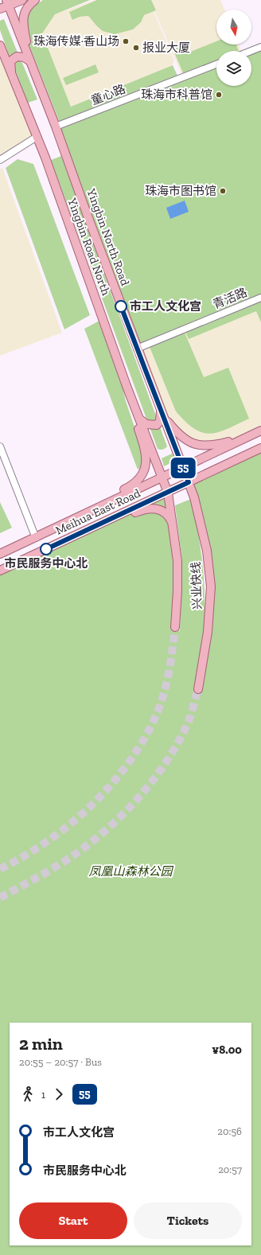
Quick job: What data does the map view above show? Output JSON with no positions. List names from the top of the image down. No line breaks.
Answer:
{"streets":{"main road":["Yingbin North Road","Yingbin Road North","Meihua East Road","兴业快线"],"street":["童心路","青活路"]},"crossings":[["童心路","Yingbin North Road"],["Yingbin North Road","青活路"],["Yingbin North Road","Meihua East Road"],["Yingbin North Road","兴业快线"],["Yingbin Road North","Meihua East Road"],["Yingbin Road North","兴业快线"],["Meihua East Road","兴业快线"]],"parks":["凤凰山森林公园"],"places":["珠海传媒·香山场","报业大厦","珠海市科普馆","珠海市图书馆","市工人文化宫","市民服务中心北"],"lines":["bus line 55"],"north":"bottom","page":{"on_map":"55","heading":["2 min","20:55 – 20:57 · Bus","¥8.00"],"legs":["1","55"],"list":[{"name":"市工人文化宫","value":"20:56"},{"name":"市民服务中心北","value":"20:57"}],"buttons":["Start","Tickets"]}}
